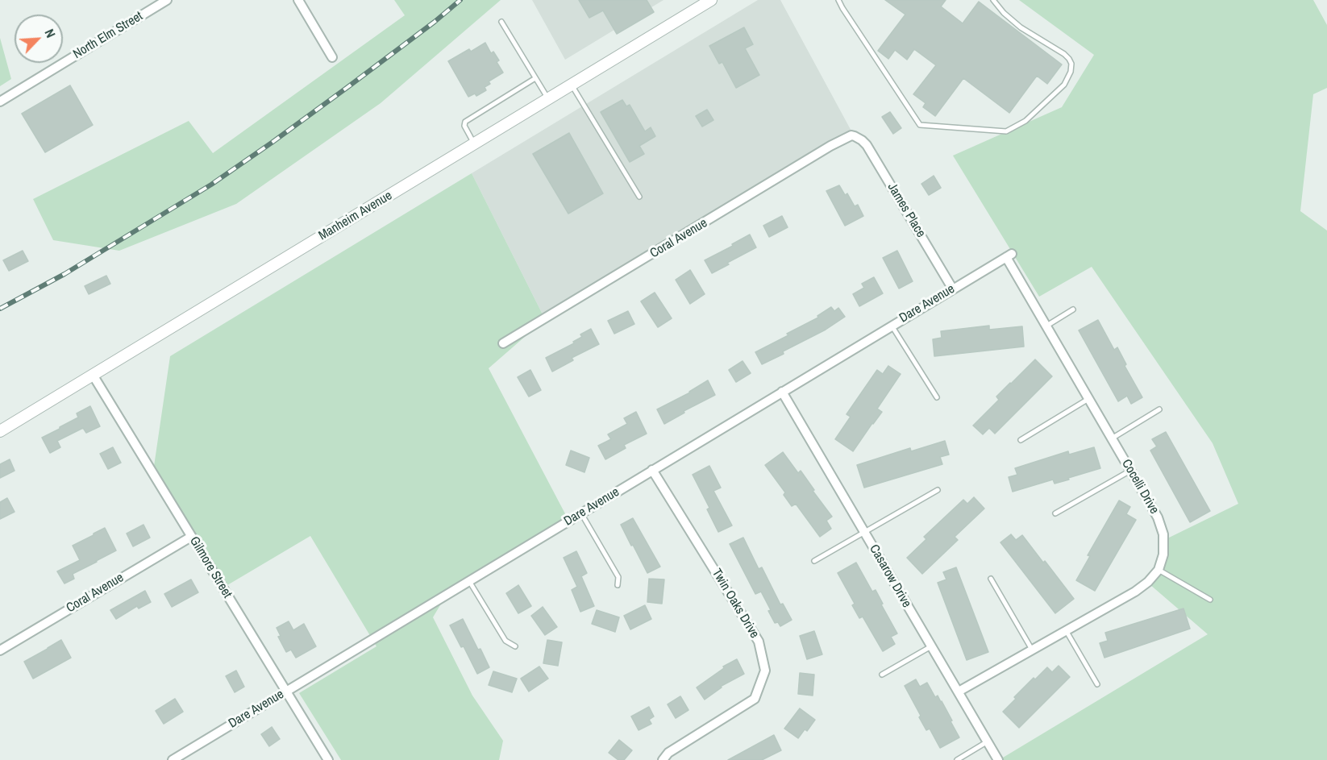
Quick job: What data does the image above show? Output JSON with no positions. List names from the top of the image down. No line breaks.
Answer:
{"streets":{"street":["North Elm Street","James Place","Manheim Avenue","Coral Avenue","Dare Avenue","Cocelli Drive","Gilmore Street","Casarow Drive","Twin Oaks Drive"]},"crossings":[["James Place","Coral Avenue"],["James Place","Dare Avenue"],["Manheim Avenue","Gilmore Street"],["Coral Avenue","Gilmore Street"],["Dare Avenue","Cocelli Drive"],["Dare Avenue","Gilmore Street"],["Dare Avenue","Casarow Drive"],["Dare Avenue","Twin Oaks Drive"]],"north":"top right"}
